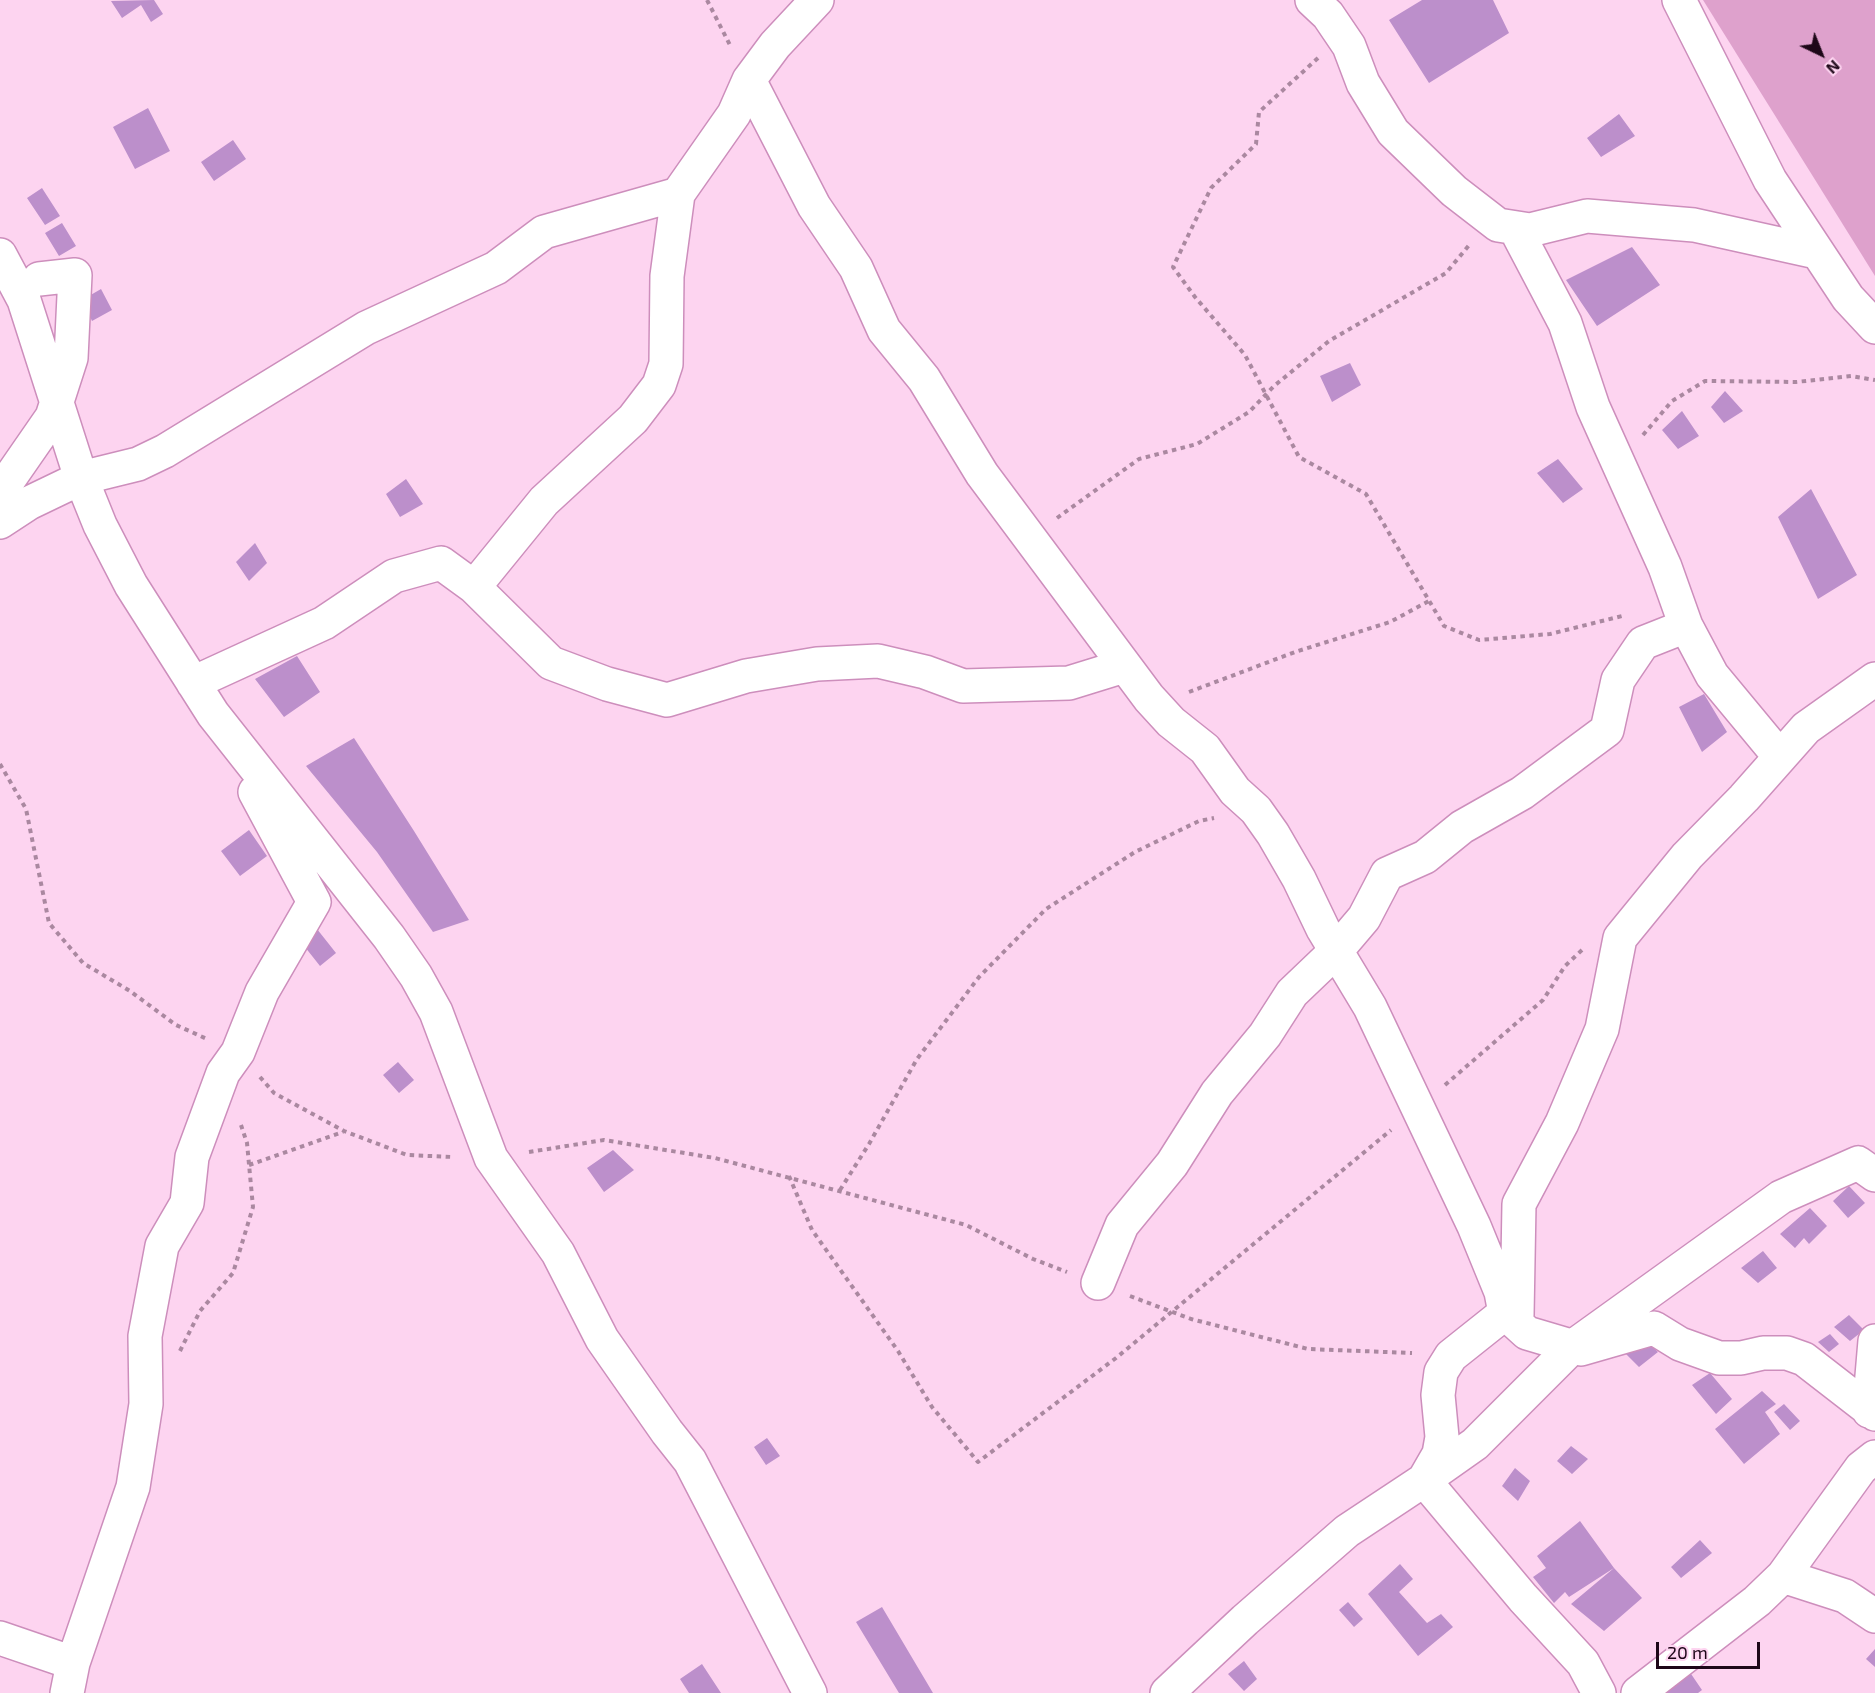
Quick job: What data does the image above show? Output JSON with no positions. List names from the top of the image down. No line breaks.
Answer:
{"scale_bar":"20 m","north":"bottom right"}
